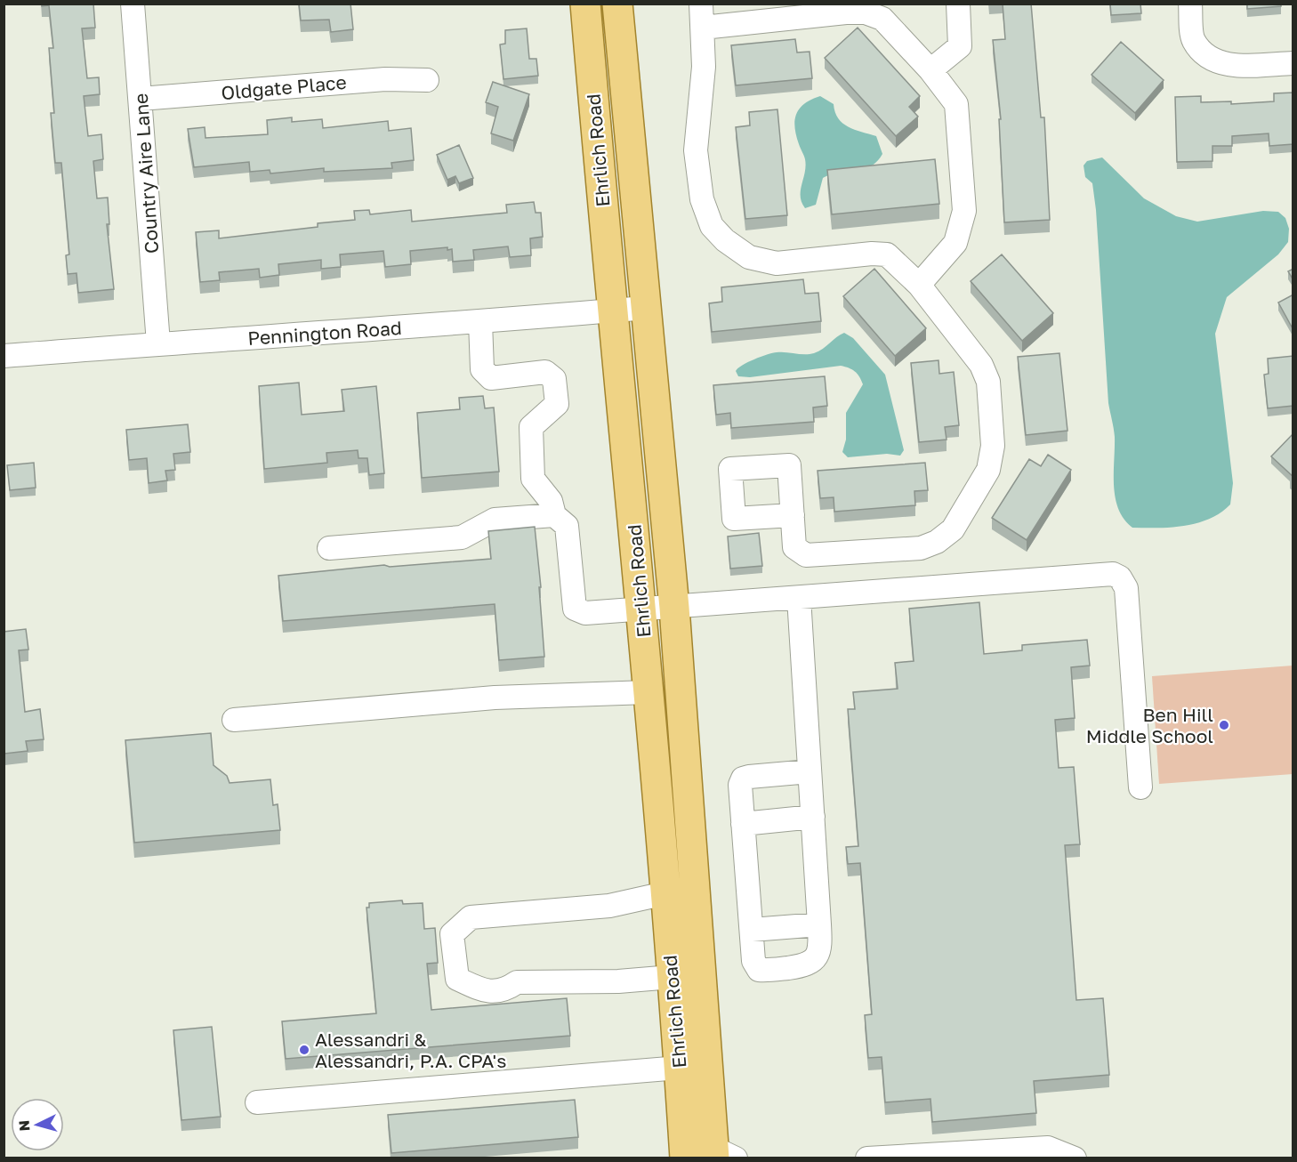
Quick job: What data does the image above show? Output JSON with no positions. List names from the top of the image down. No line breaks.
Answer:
{"streets":{"main road":["Ehrlich Road"],"street":["Oldgate Place","Country Aire Lane","Pennington Road"]},"crossings":[["Oldgate Place","Country Aire Lane"],["Ehrlich Road","Pennington Road"],["Country Aire Lane","Pennington Road"]],"places":["Ben Hill Middle School","Alessandri & Alessandri, P.A. CPA's"],"north":"left"}
